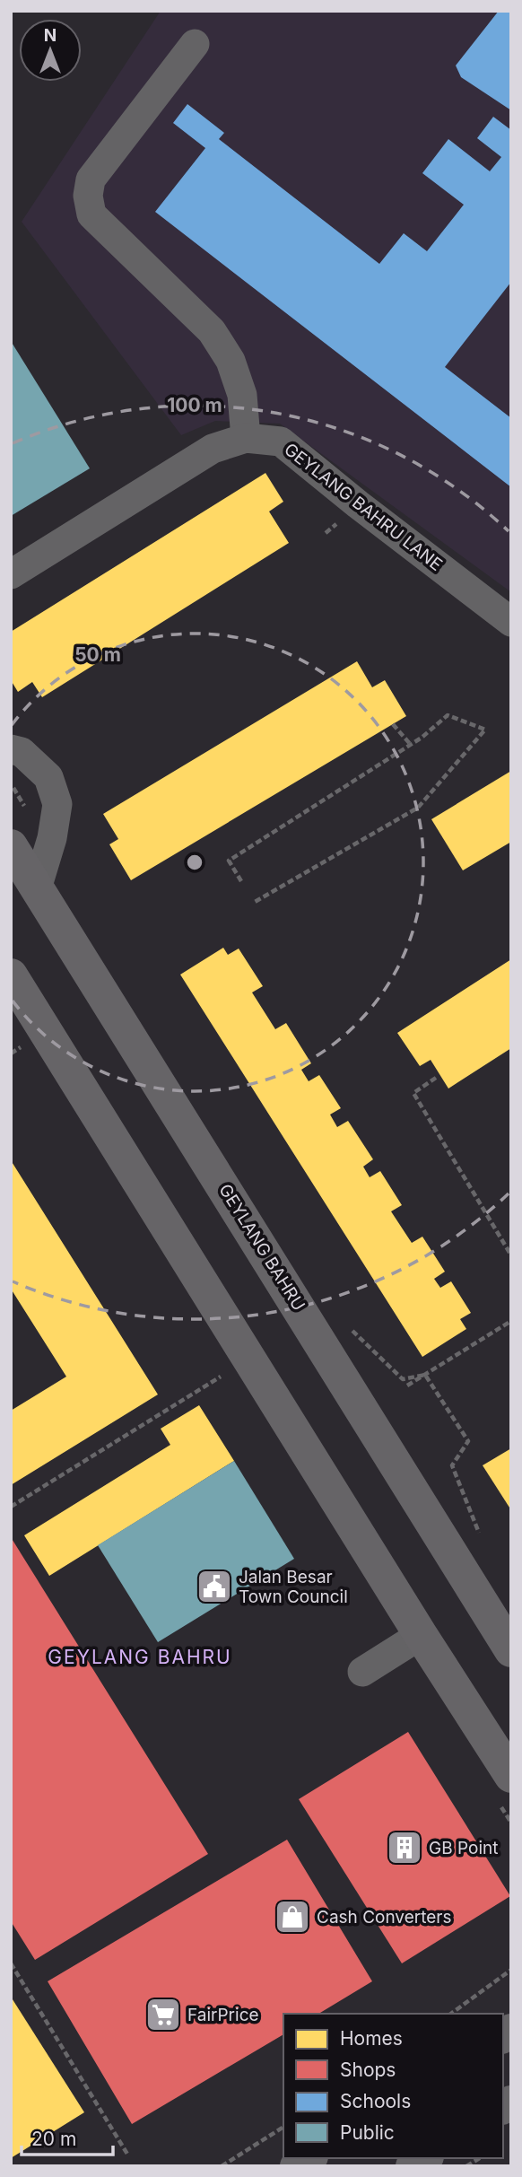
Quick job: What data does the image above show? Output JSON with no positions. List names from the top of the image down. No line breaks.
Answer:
{"streets":{"main road":["GEYLANG BAHRU"],"street":["GEYLANG BAHRU LANE"]},"districts":["GEYLANG BAHRU"],"places":{"public building":["Jalan Besar Town Council"],"building":["GB Point"],"shop":["Cash Converters"],"supermarket":["FairPrice"]},"legend":["Homes","Shops","Schools","Public"],"scale_bar":"20 m","north":"top","rings":["100 m","50 m"]}
